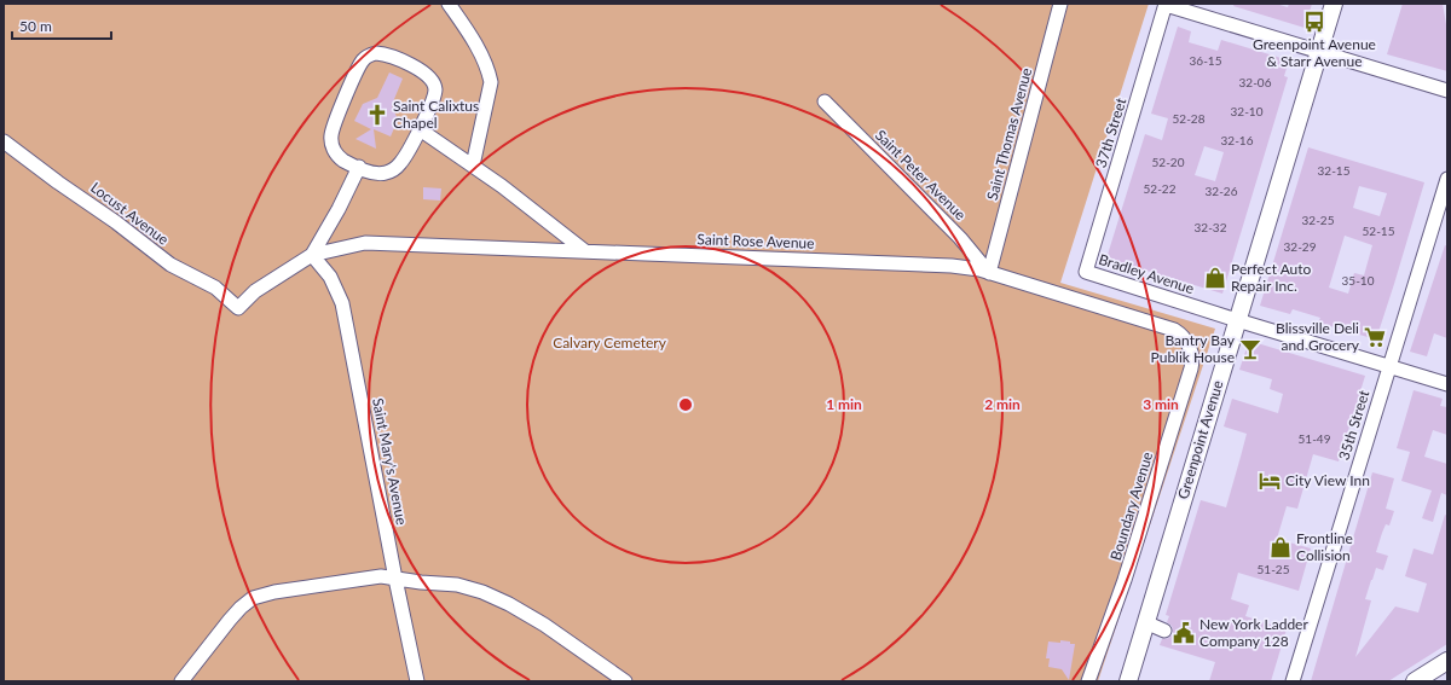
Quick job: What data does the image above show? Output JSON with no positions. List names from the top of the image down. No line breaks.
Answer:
{"streets":{"main road":["Greenpoint Avenue"],"street":["37th Street","Saint Thomas Avenue","Saint Peter Avenue","Locust Avenue","Saint Rose Avenue","Bradley Avenue","35th Street","Saint Mary's Avenue","Boundary Avenue"]},"crossings":[["37th Street","Bradley Avenue"],["Saint Thomas Avenue","Saint Peter Avenue"],["Saint Thomas Avenue","Saint Rose Avenue"],["Saint Peter Avenue","Saint Rose Avenue"],["Locust Avenue","Saint Rose Avenue"],["Locust Avenue","Saint Mary's Avenue"],["Saint Rose Avenue","Saint Mary's Avenue"],["Saint Rose Avenue","Boundary Avenue"],["Bradley Avenue","35th Street"],["Bradley Avenue","Greenpoint Avenue"]],"parks":["Calvary Cemetery"],"places":{"bus stop":["Greenpoint Avenue & Starr Avenue"],"church":["Saint Calixtus Chapel"],"shop":["Perfect Auto Repair Inc.","Frontline Collision"],"supermarket":["Blissville Deli and Grocery"],"bar":["Bantry Bay Publik House"],"hotel":["City View Inn"],"public building":["New York Ladder Company 128"]},"house_numbers":["36-15","32-06","32-10","52-28","32-16","52-20","32-15","52-22","32-26","32-25","32-32","52-15","32-29","35-10","51-49","51-25"],"scale_bar":"50 m","rings":["1 min","2 min","3 min"]}
